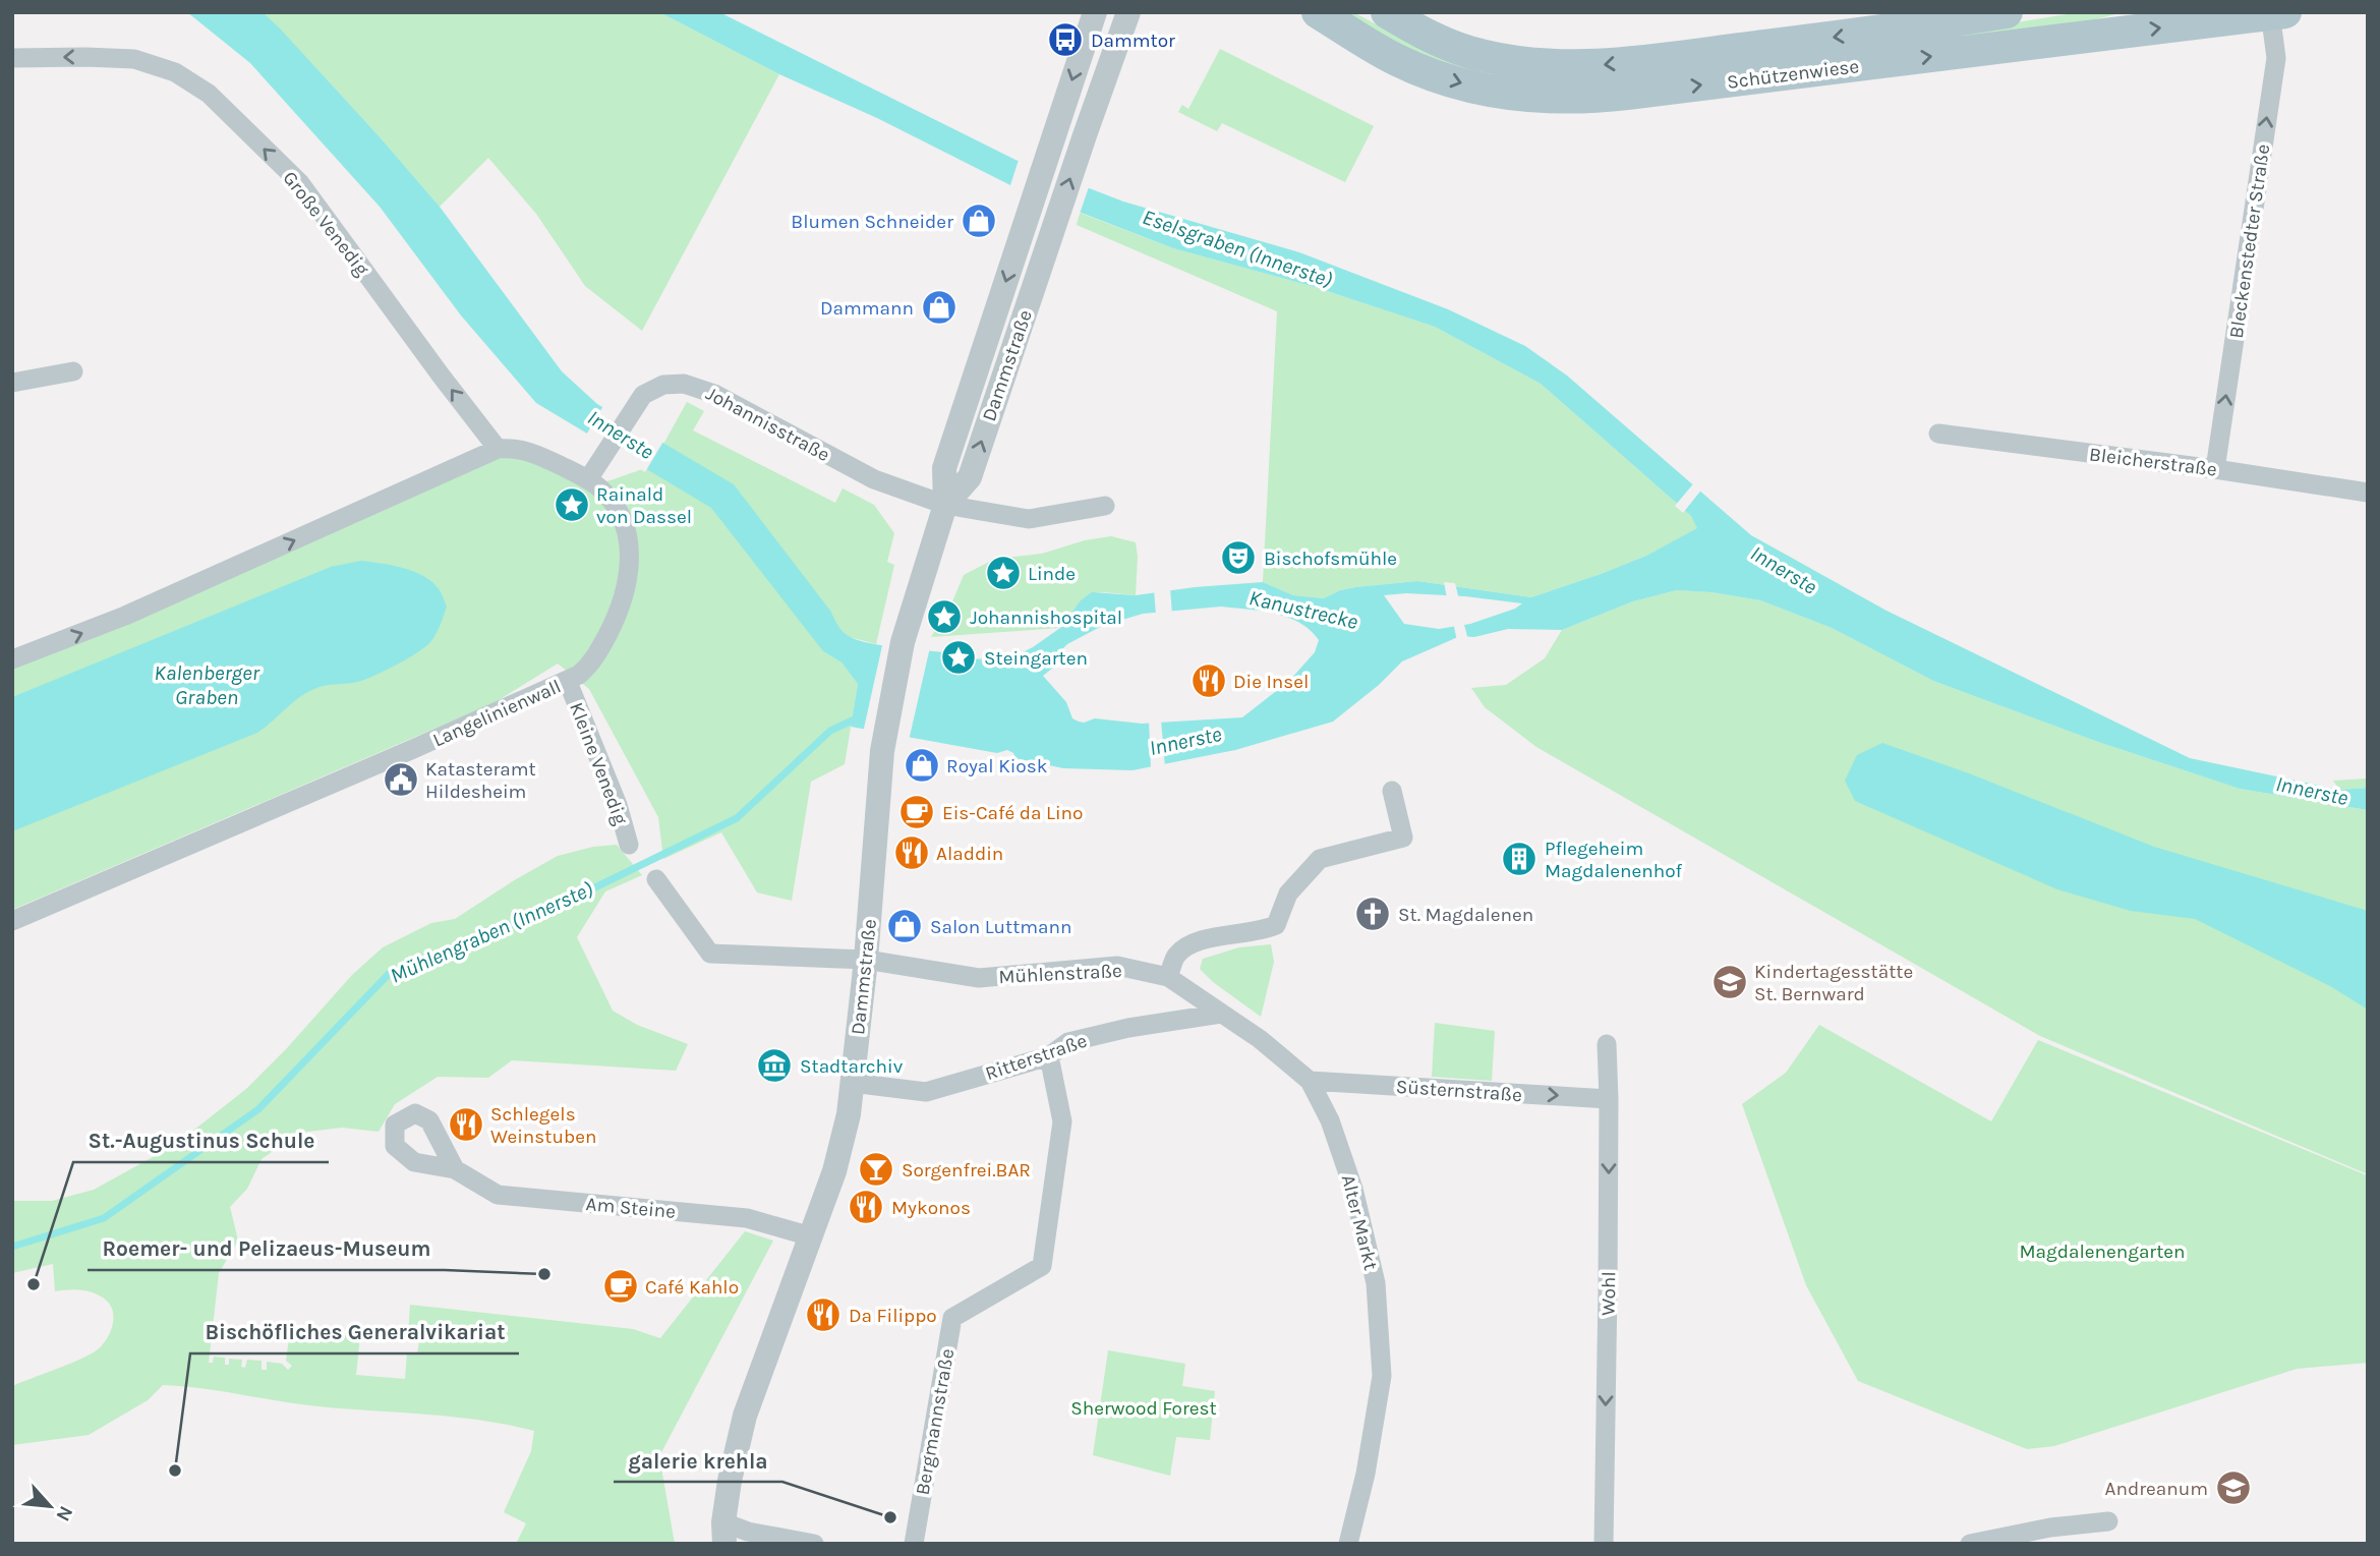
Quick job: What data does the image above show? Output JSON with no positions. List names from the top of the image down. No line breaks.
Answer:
{"streets":{"main road":["Schützenwiese"],"street":["Große Venedig","Bleckenstedter Straße","Dammstraße","Johannisstraße","Bleicherstraße","Langelinienwall","Kleine Venedig","Mühlenstraße","Ritterstraße","Süsternstraße","Am Steine","Alter Markt","Wohl","Bergmannstraße"]},"crossings":[["Schützenwiese","Bleckenstedter Straße"],["Bleckenstedter Straße","Bleicherstraße"],["Dammstraße","Johannisstraße"],["Dammstraße","Mühlenstraße"],["Dammstraße","Ritterstraße"],["Dammstraße","Am Steine"],["Johannisstraße","Langelinienwall"],["Langelinienwall","Kleine Venedig"],["Mühlenstraße","Alter Markt"],["Ritterstraße","Alter Markt"],["Ritterstraße","Bergmannstraße"],["Süsternstraße","Alter Markt"],["Süsternstraße","Wohl"]],"one_way":["Große Venedig","Bleckenstedter Straße","Süsternstraße","Wohl"],"water":["Eselsgraben (Innerste)","Innerste","Kanustrecke","Kalenberger Graben","Mühlengraben (Innerste)"],"parks":["Magdalenengarten","Sherwood Forest"],"places":{"bus stop":["Dammtor"],"shop":["Blumen Schneider","Dammann","Royal Kiosk","Salon Luttmann"],"place":["Rainald von Dassel","Linde","Johannishospital","Steingarten"],"theatre":["Bischofsmühle"],"restaurant":["Die Insel","Aladdin","Schlegels Weinstuben","Mykonos","Da Filippo"],"public building":["Katasteramt Hildesheim"],"cafe":["Eis-Café da Lino","Café Kahlo"],"building":["Pflegeheim Magdalenenhof"],"church":["St. Magdalenen"],"school or university":["Kindertagesstätte St. Bernward","Andreanum"],"museum":["Stadtarchiv"],"bar":["Sorgenfrei.BAR"],"other":["Roemer- und Pelizaeus-Museum","St.-Augustinus Schule","Bischöfliches Generalvikariat","galerie krehla"]},"north":"bottom right"}
